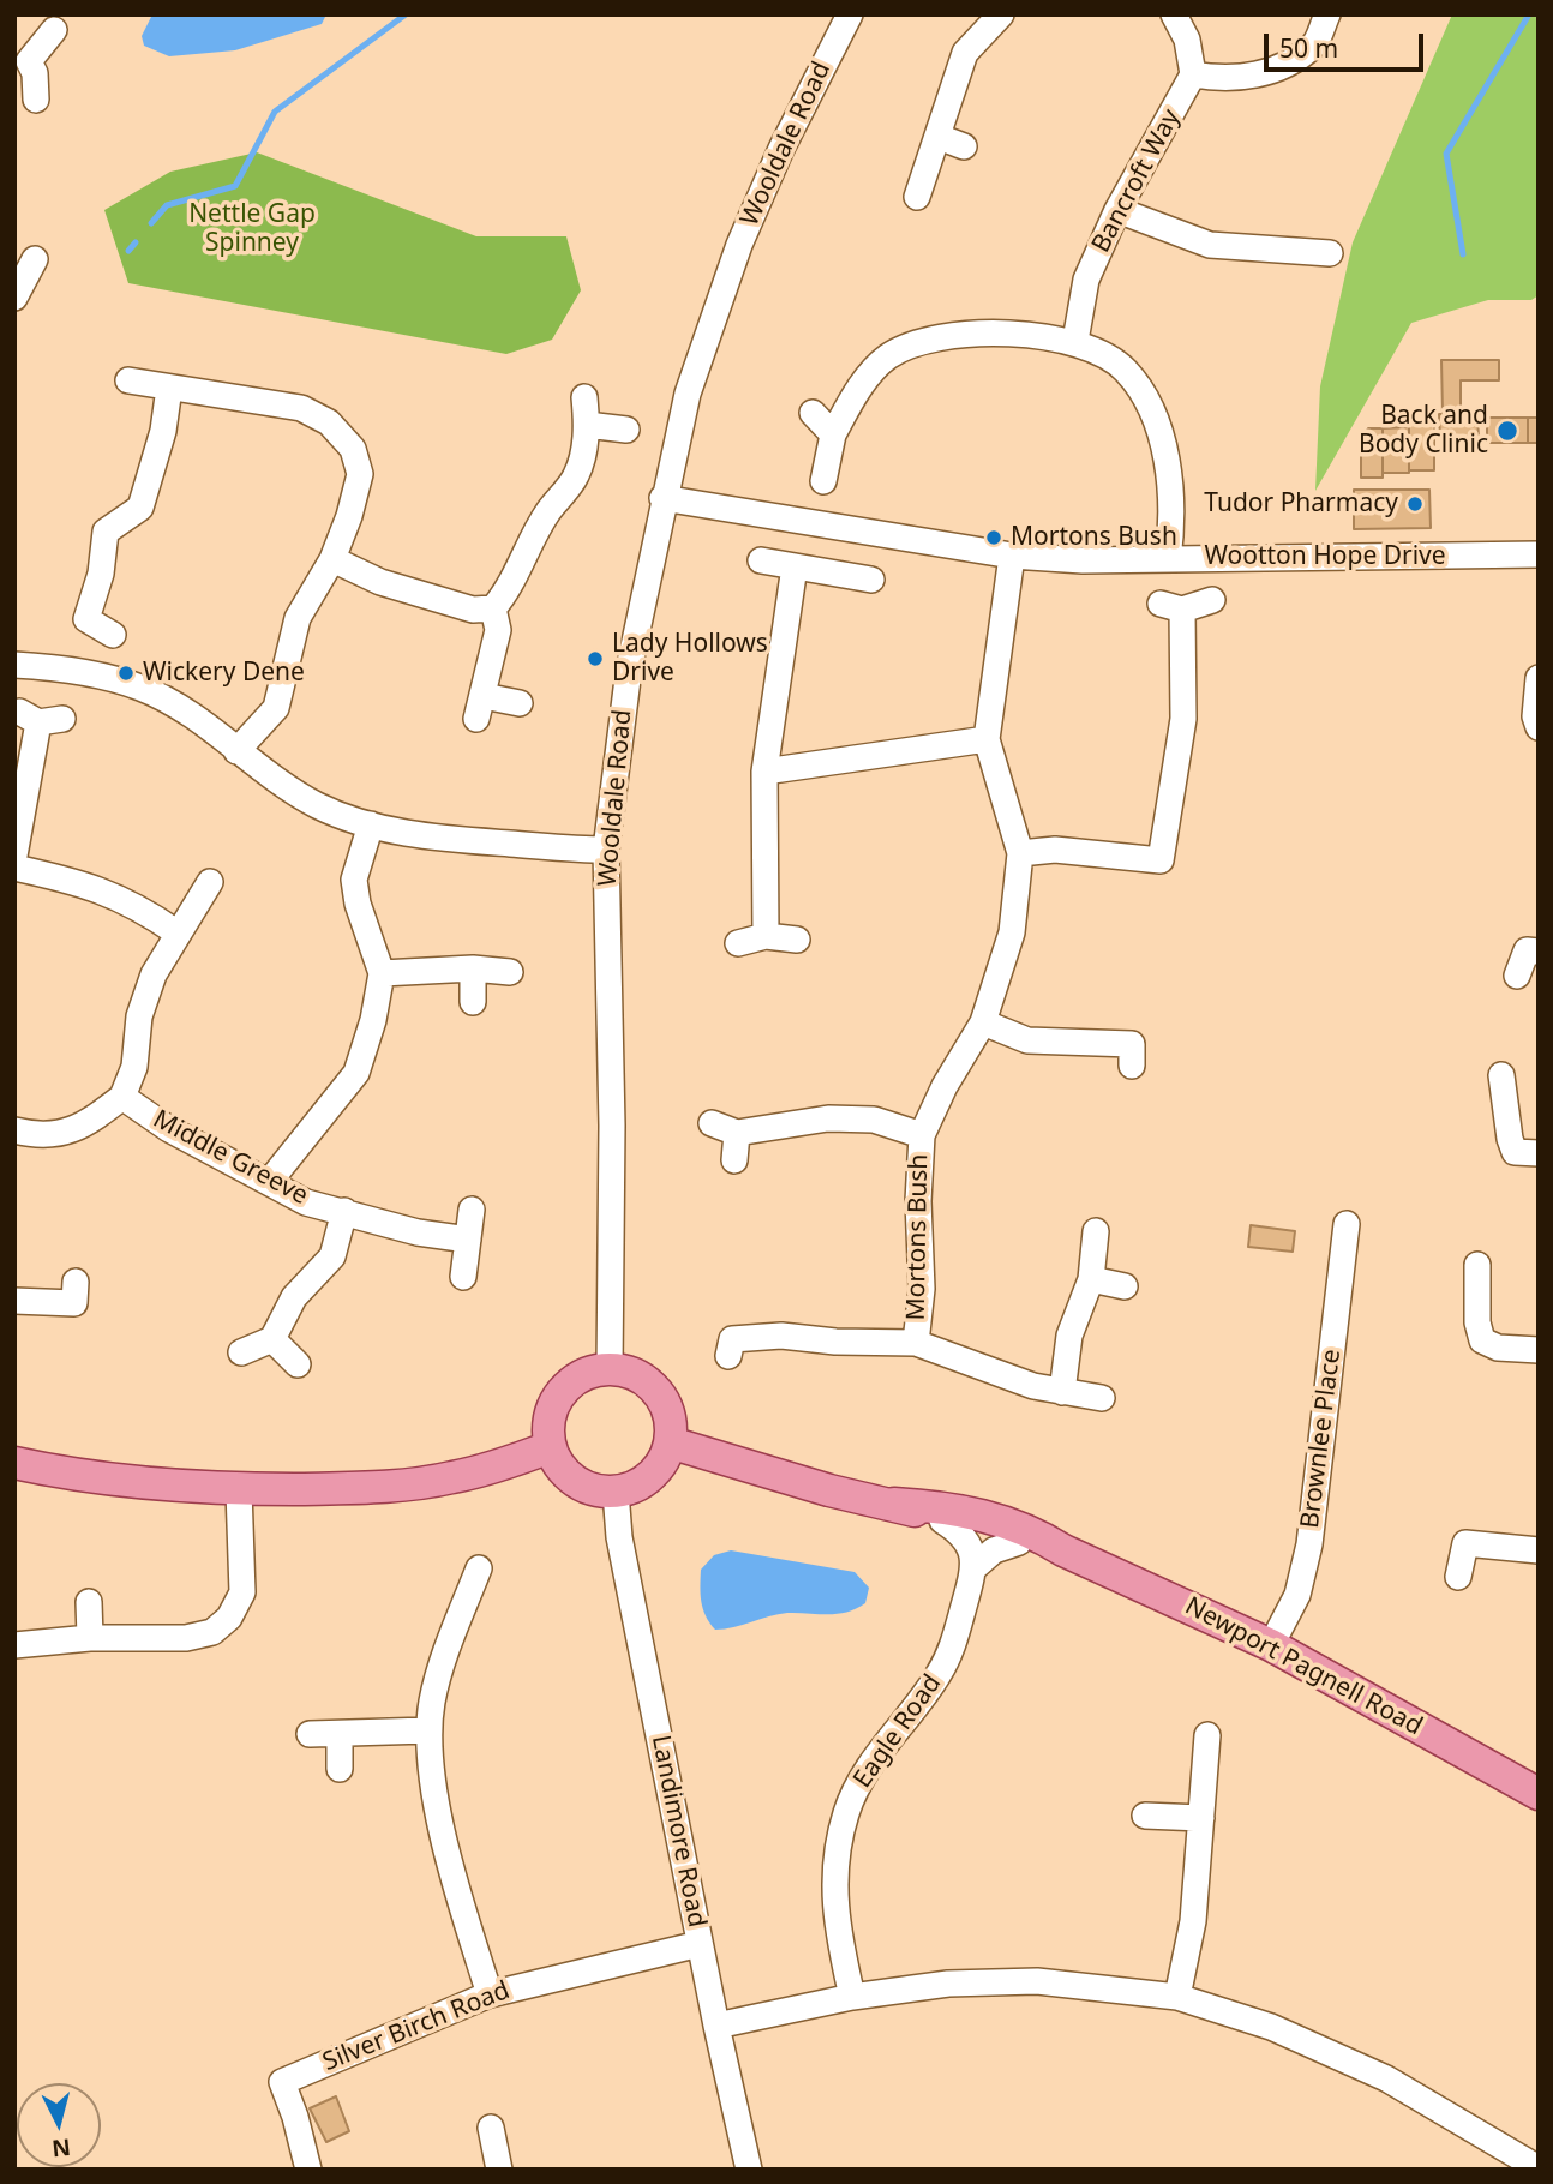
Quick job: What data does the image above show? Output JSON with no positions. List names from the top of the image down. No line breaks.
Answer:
{"streets":{"main road":["Newport Pagnell Road"],"street":["Wooldale Road","Bancroft Way","Wootton Hope Drive","Middle Greeve","Mortons Bush","Brownlee Place","Eagle Road","Landimore Road","Silver Birch Road"]},"crossings":[["Wooldale Road","Wootton Hope Drive"],["Wooldale Road","Newport Pagnell Road"],["Wooldale Road","Landimore Road"],["Wootton Hope Drive","Mortons Bush"],["Brownlee Place","Newport Pagnell Road"],["Newport Pagnell Road","Landimore Road"],["Landimore Road","Silver Birch Road"]],"parks":["Nettle Gap Spinney"],"places":["Back and Body Clinic","Tudor Pharmacy","Mortons Bush","Lady Hollows Drive","Wickery Dene"],"scale_bar":"50 m","north":"bottom"}
